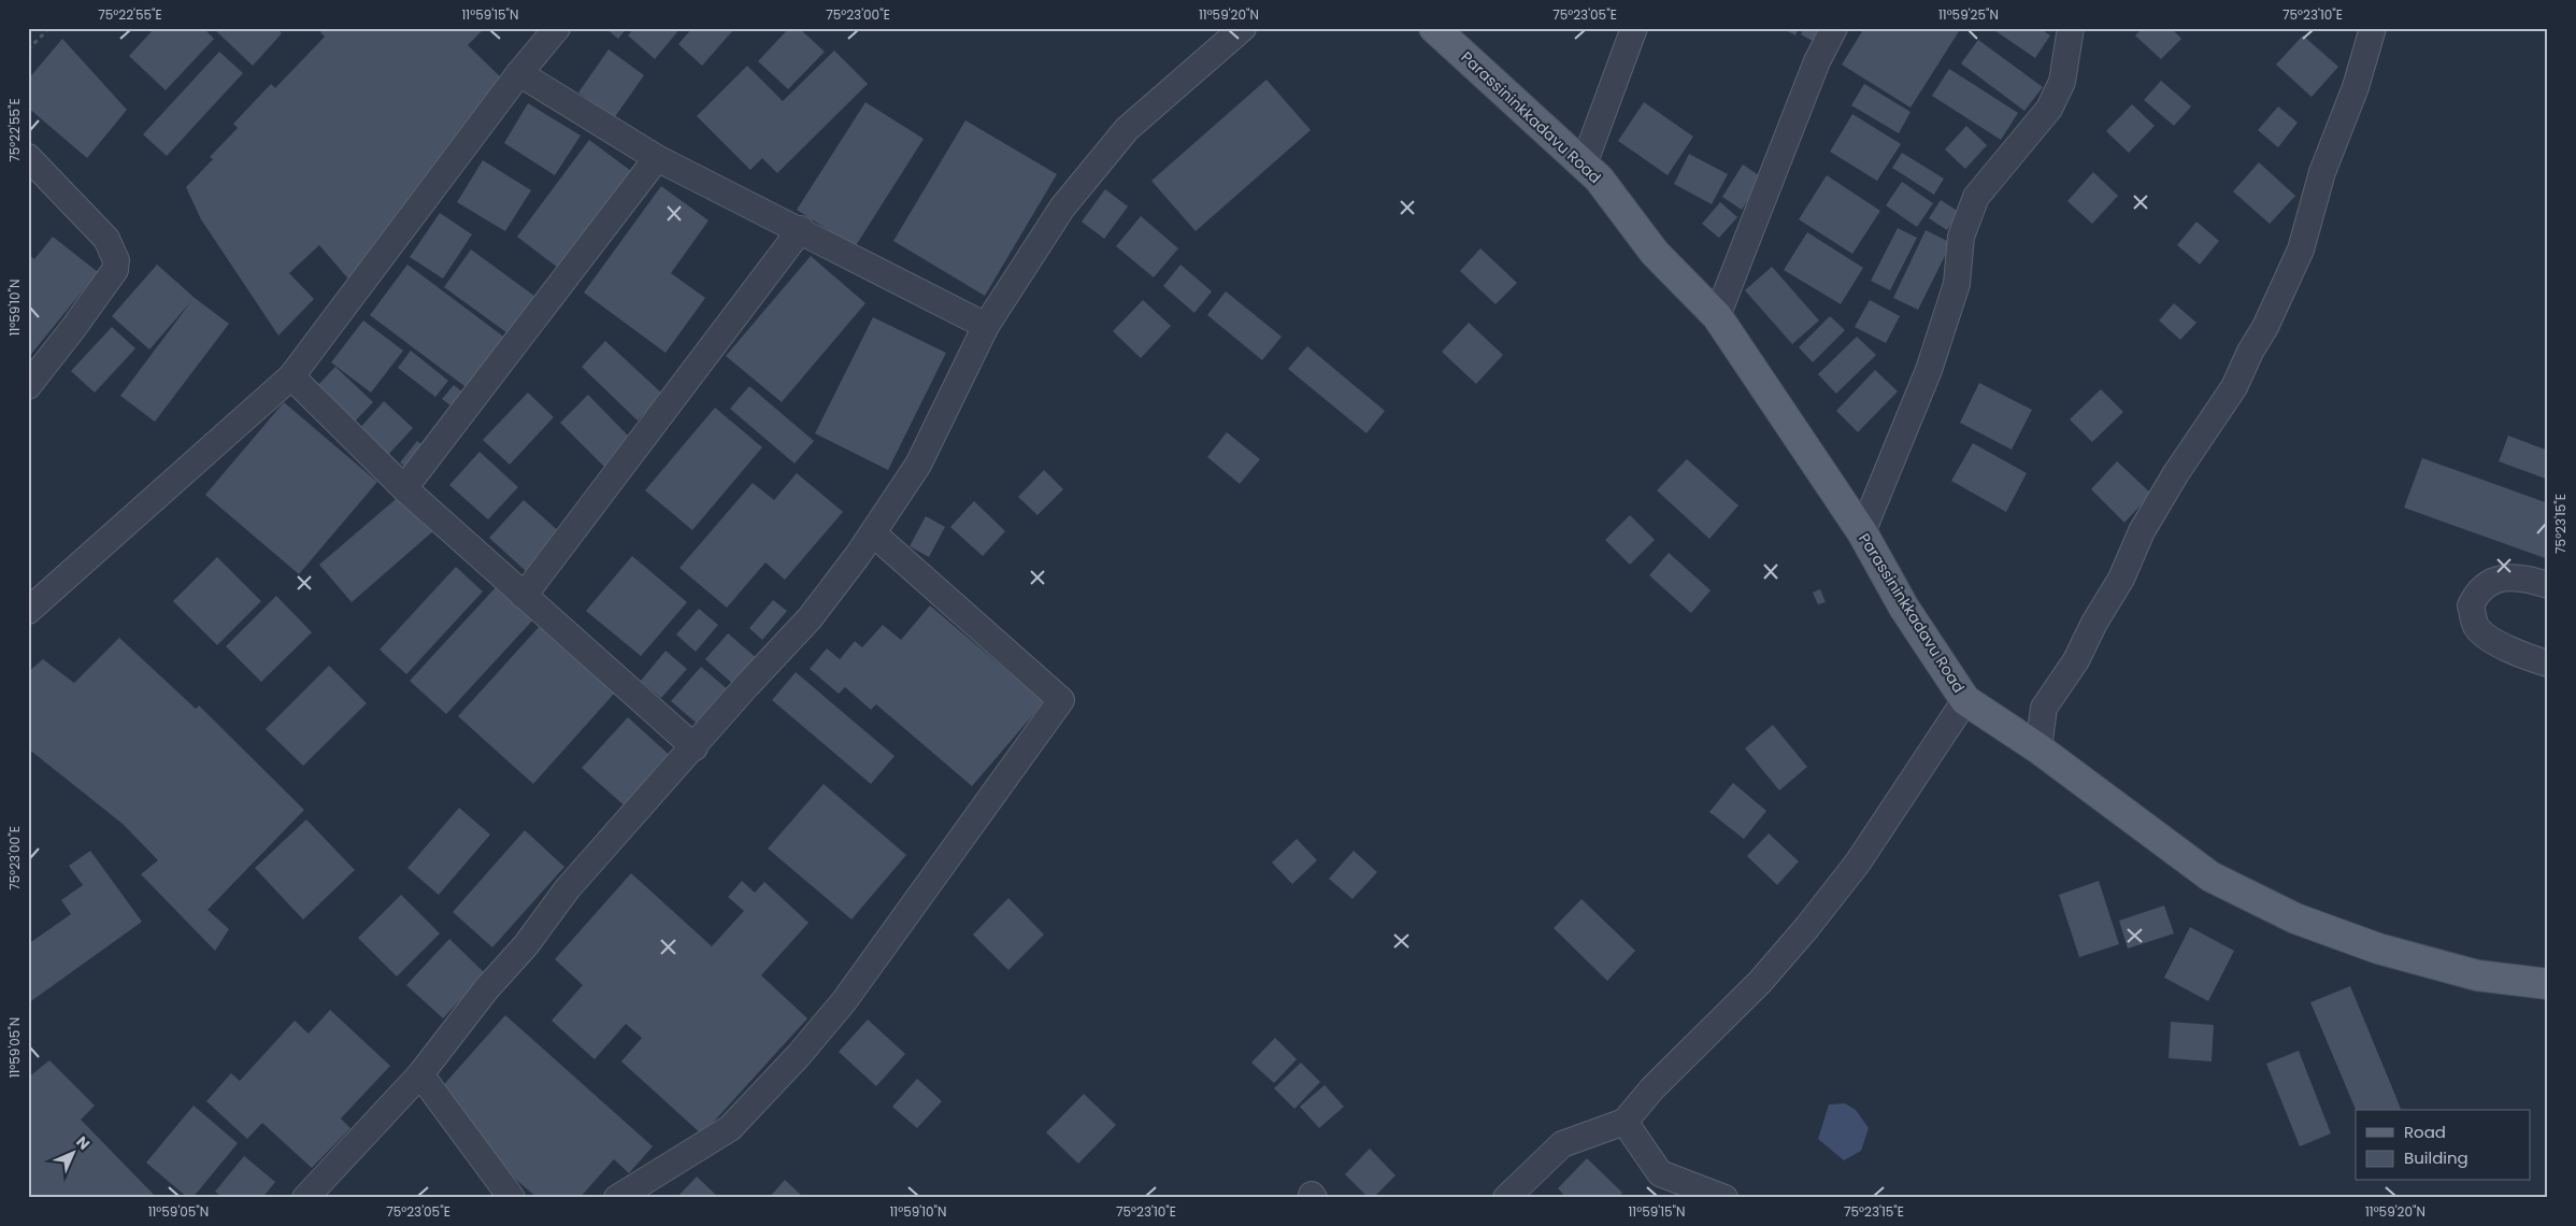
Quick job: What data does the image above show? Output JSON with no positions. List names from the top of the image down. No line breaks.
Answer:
{"streets":{"main road":["Parassininkkadavu Road"]},"legend":["Road","Building"],"north":"top right","coordinates":["75°22'55\"E","11°59'15\"N","75°23'00\"E","11°59'20\"N","75°23'05\"E","11°59'25\"N","75°23'10\"E","11°59'10\"N","75°23'15\"E","11°59'05\"N"]}
